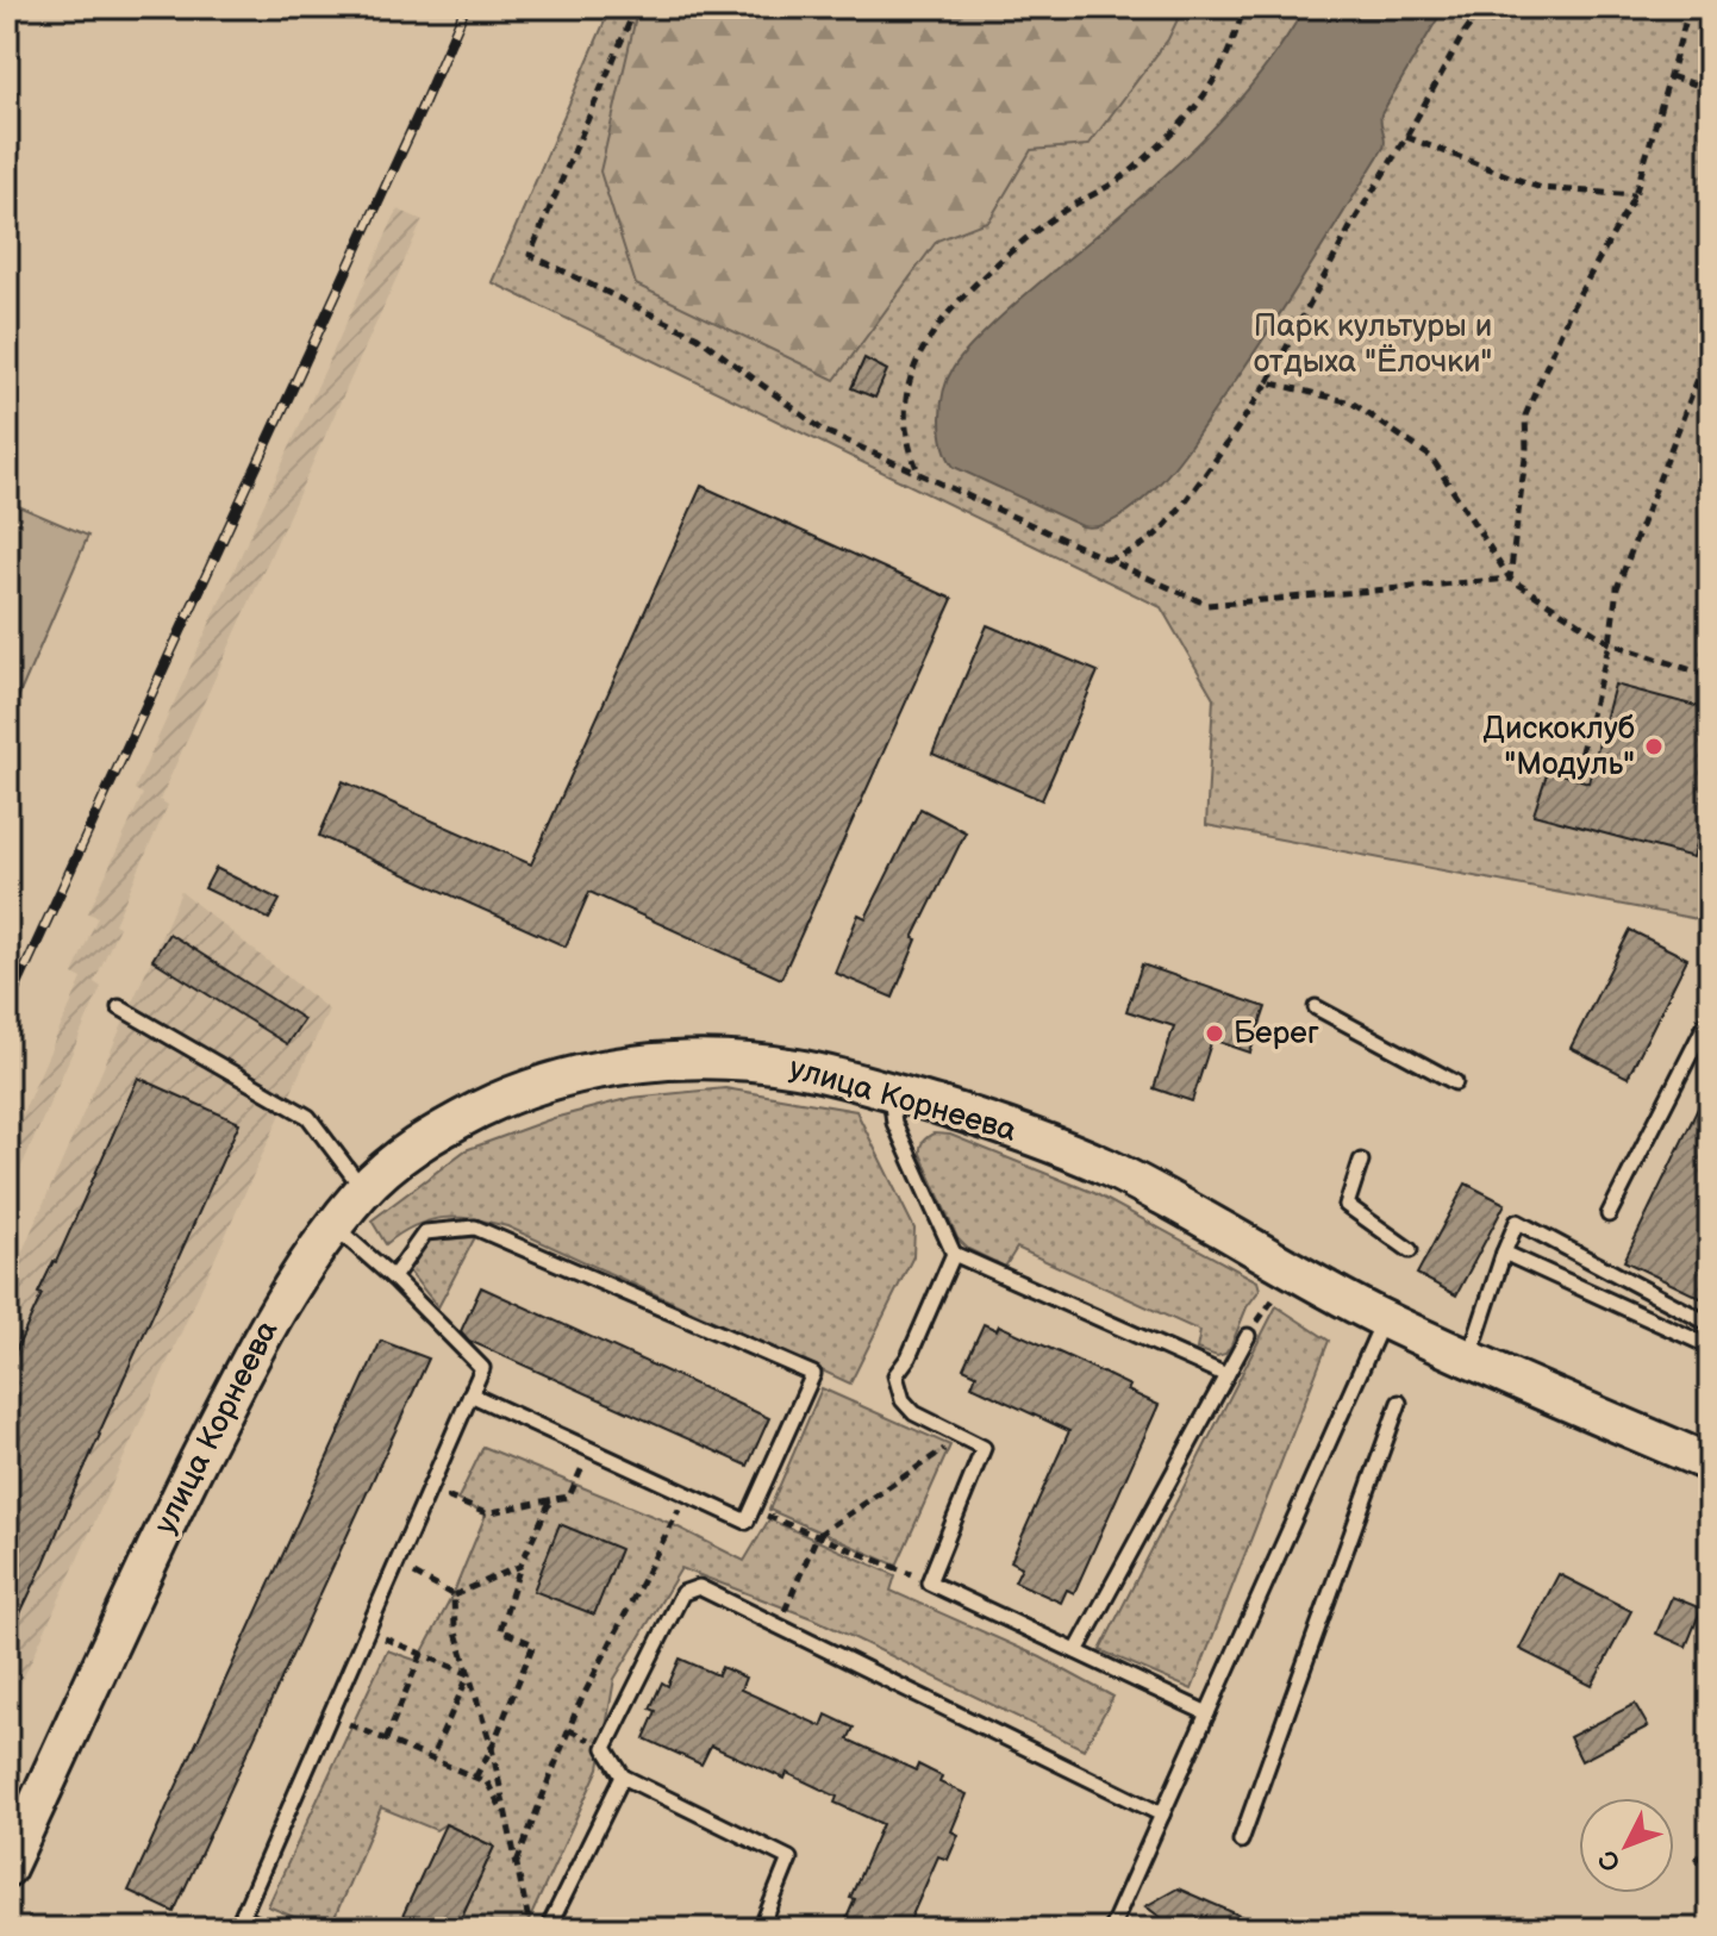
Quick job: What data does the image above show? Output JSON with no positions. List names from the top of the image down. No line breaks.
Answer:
{"streets":{"street":["улица Корнеева"]},"parks":["Парк культуры и отдыха \"Ёлочки\""],"places":["Дискоклуб \"Модуль\"","Берег"],"north":"bottom left"}
